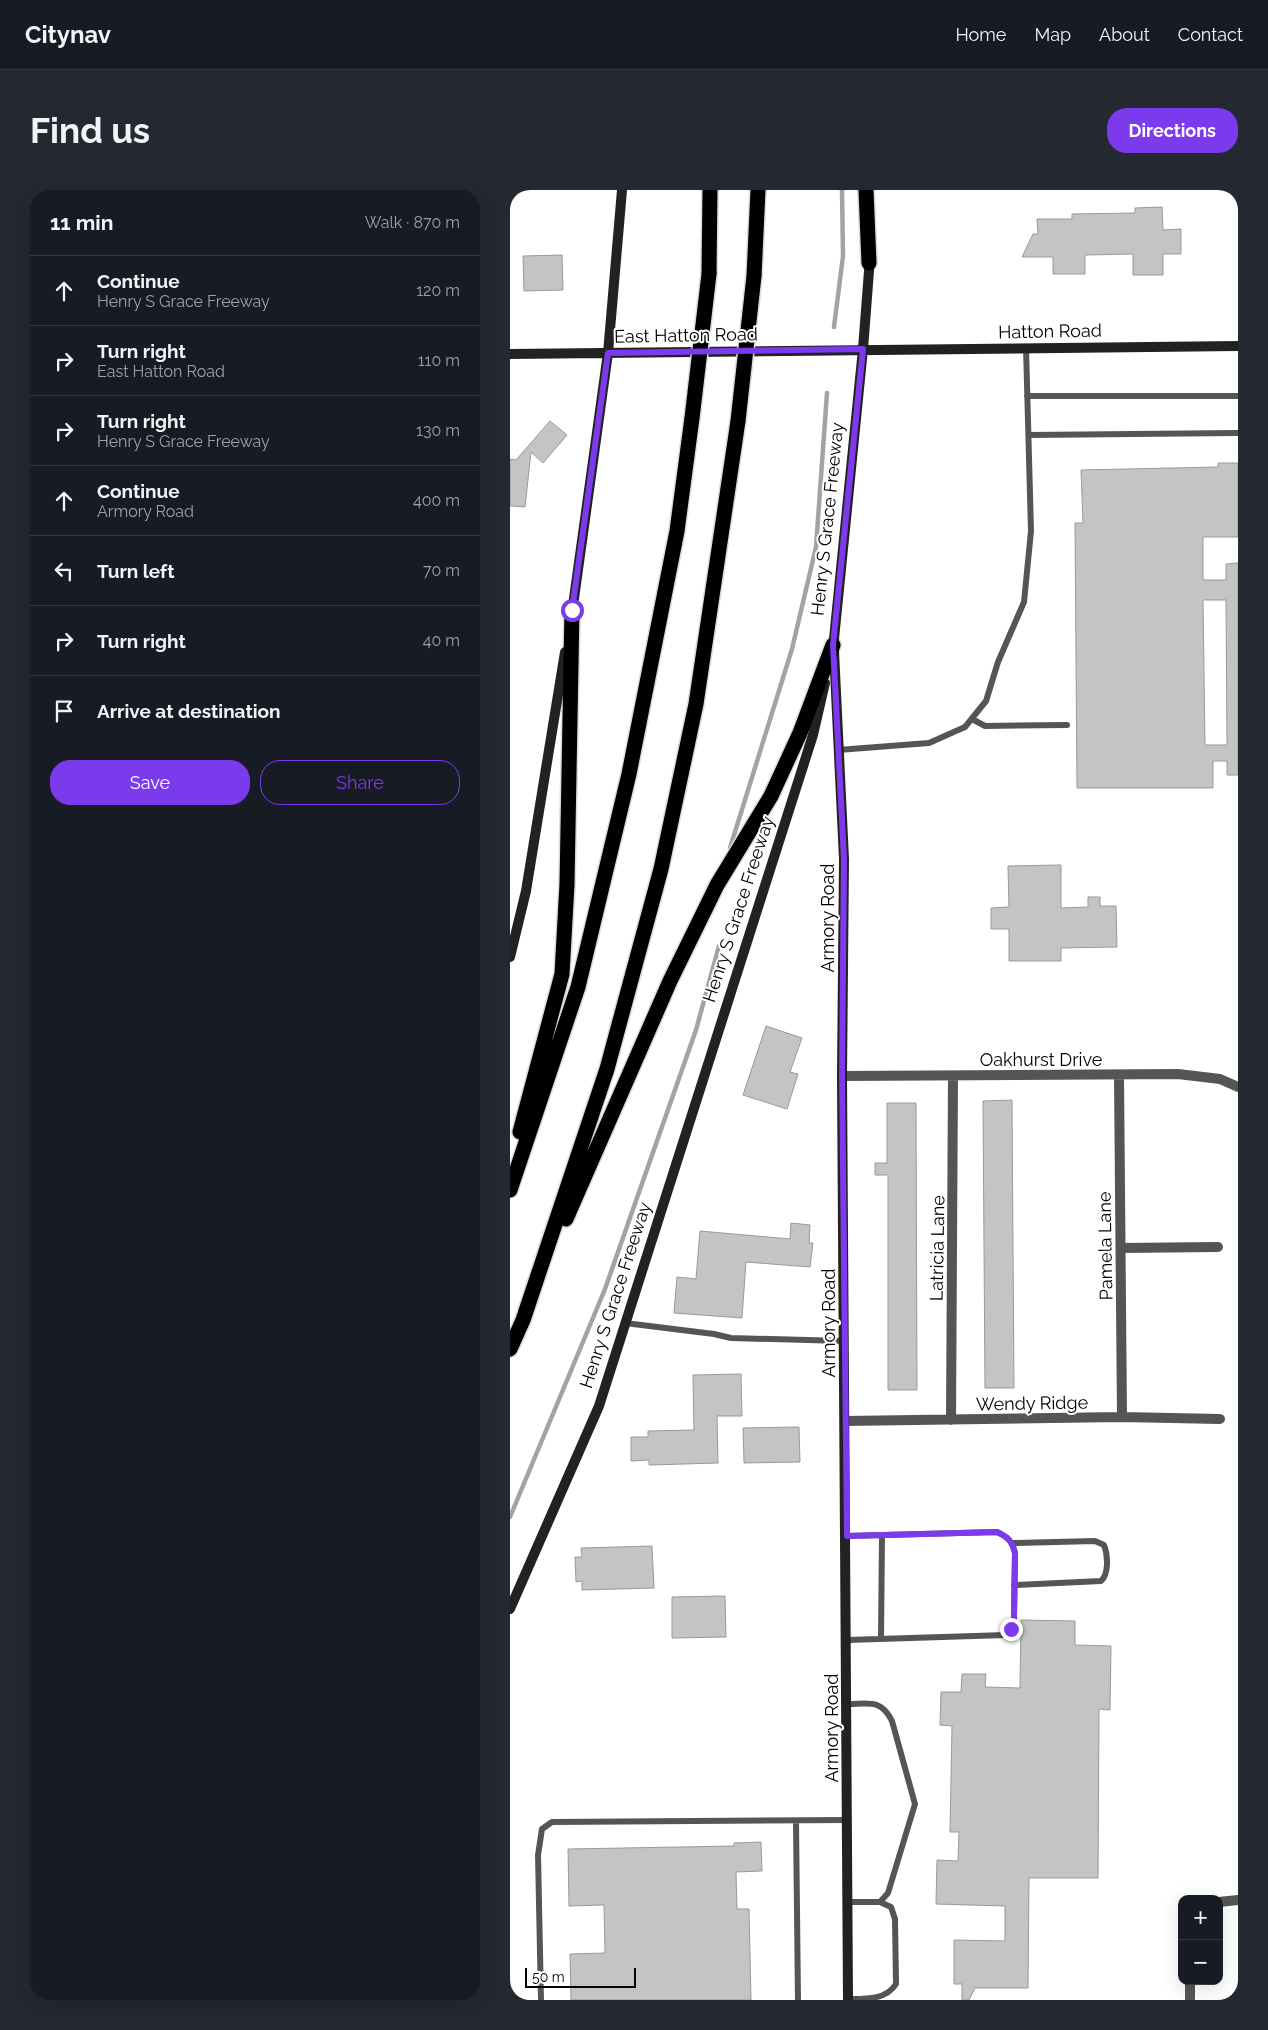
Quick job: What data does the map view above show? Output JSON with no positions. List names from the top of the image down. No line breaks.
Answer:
{"streets":{"street":["Hatton Road","East Hatton Road","Henry S Grace Freeway","Armory Road","Oakhurst Drive","Pamela Lane","Latricia Lane","Wendy Ridge"]},"crossings":[["Hatton Road","East Hatton Road"],["Hatton Road","Henry S Grace Freeway"],["East Hatton Road","Henry S Grace Freeway"],["Henry S Grace Freeway","Armory Road"],["Armory Road","Oakhurst Drive"],["Armory Road","Wendy Ridge"],["Oakhurst Drive","Pamela Lane"],["Oakhurst Drive","Latricia Lane"],["Pamela Lane","Wendy Ridge"],["Latricia Lane","Wendy Ridge"]],"scale_bar":"50 m","page":{"header":"Citynav","nav":["Home","Map","About","Contact"],"buttons":["Directions",["Save","Share"]],"title":"Find us","heading":["11 min","Walk · 870 m"],"list":[["Continue","Henry S Grace Freeway","120 m"],["Turn right","East Hatton Road","110 m"],["Turn right","Henry S Grace Freeway","130 m"],["Continue","Armory Road","400 m"],["Turn left","70 m"],["Turn right","40 m"],"Arrive at destination"],"map_buttons":["+","−"],"scale":"50 m"}}
